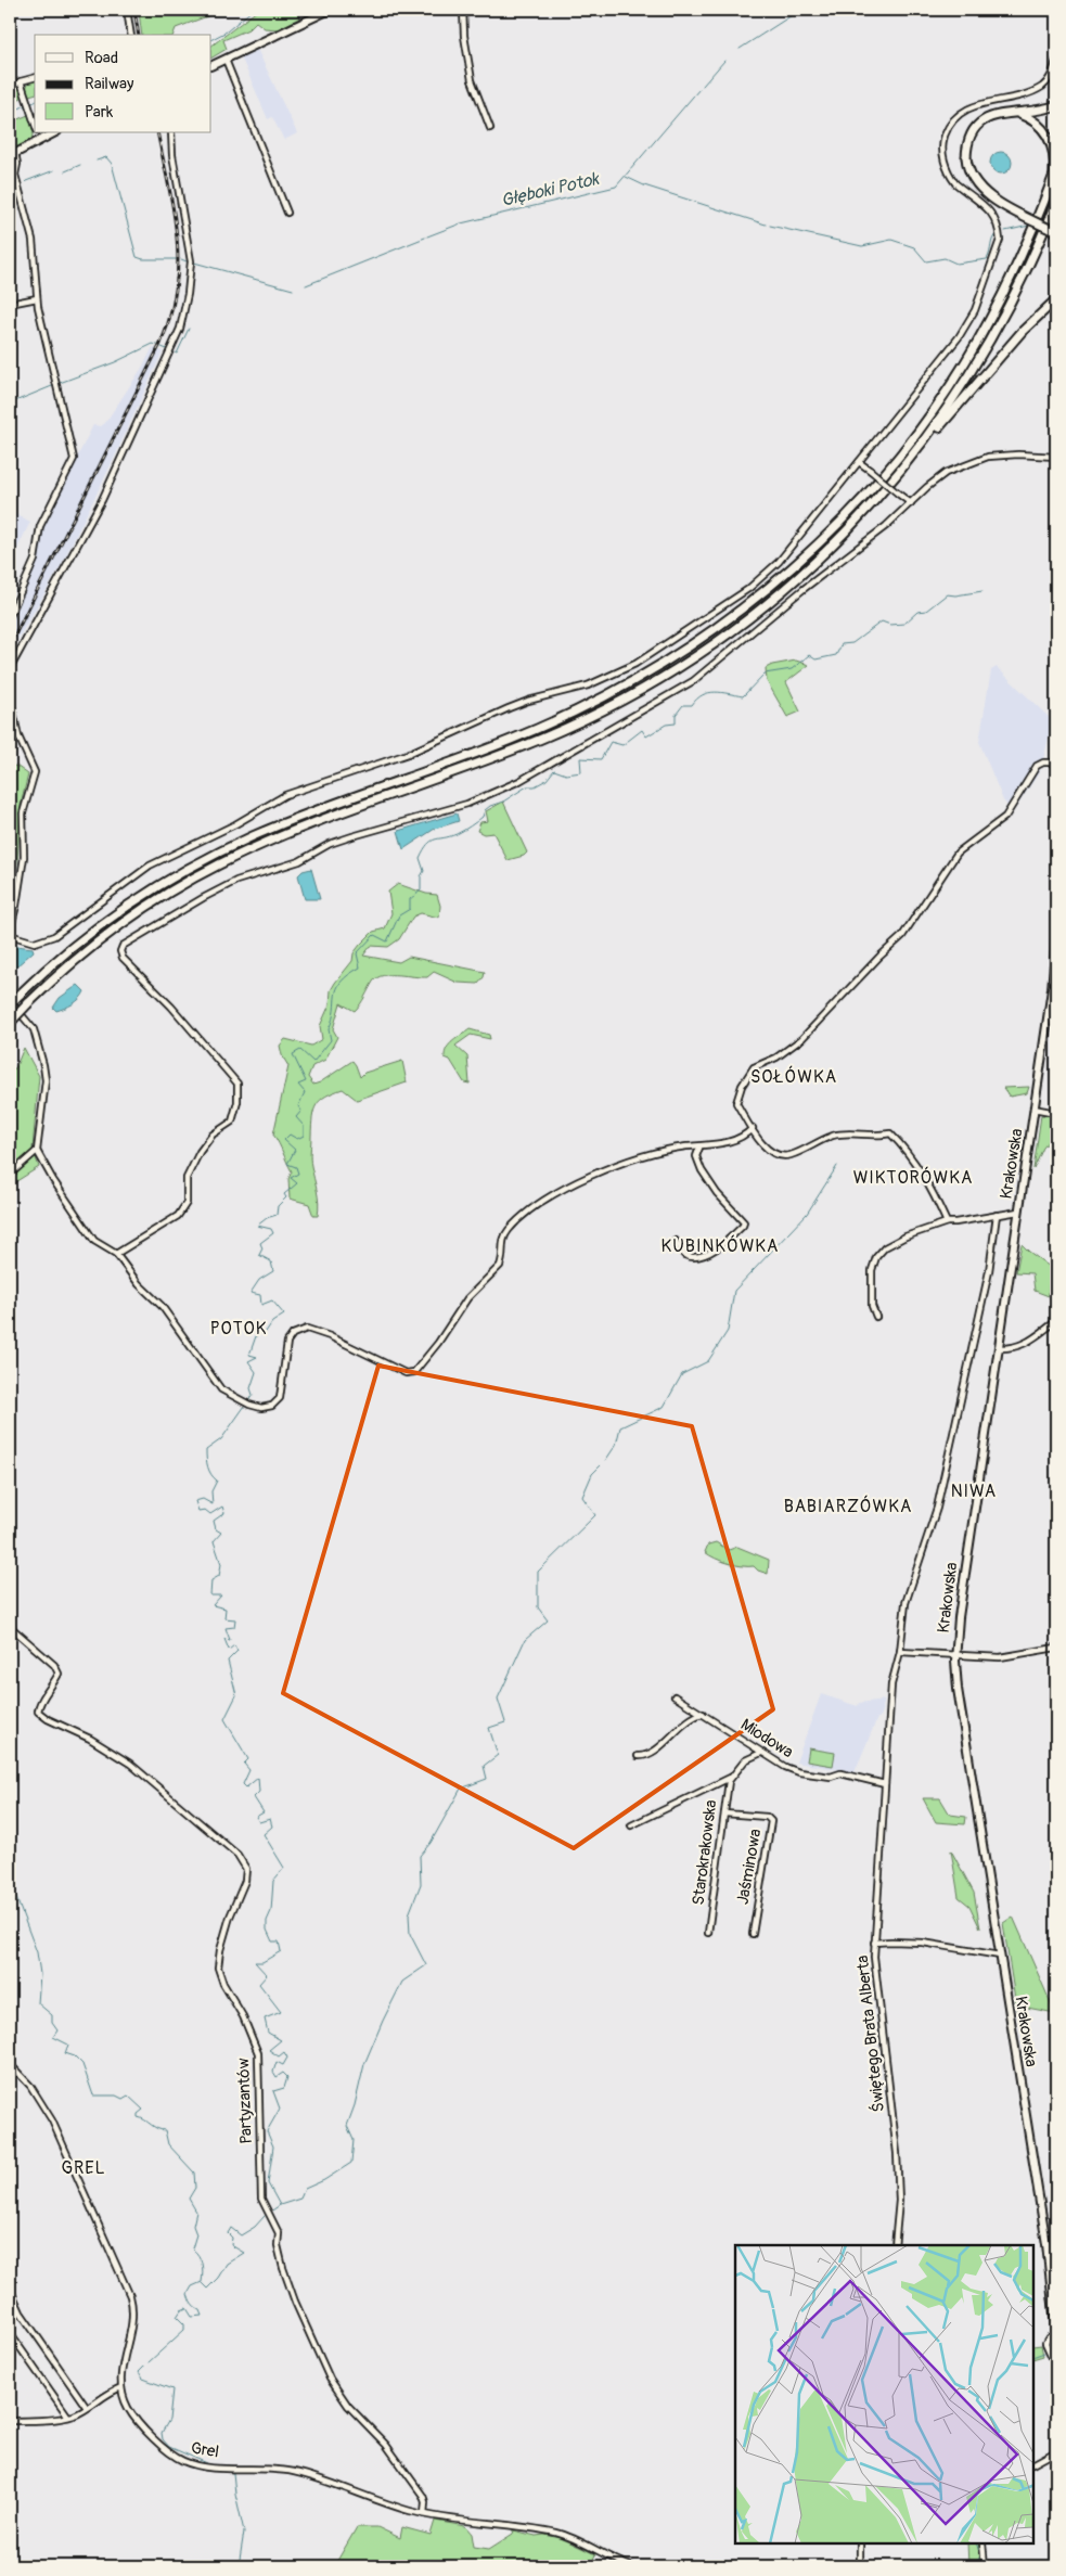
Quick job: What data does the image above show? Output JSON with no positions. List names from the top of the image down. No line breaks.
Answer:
{"streets":{"main road":["Krakowska"],"street":["Miodowa","Starokrakowska","Jaśminowa","Świętego Brata Alberta","Partyzantów","Grel"]},"crossings":[["Miodowa","Starokrakowska"],["Miodowa","Świętego Brata Alberta"],["Starokrakowska","Jaśminowa"],["Partyzantów","Grel"]],"districts":["SOŁÓWKA","WIKTORÓWKA","KUBINKÓWKA","POTOK","NIWA","BABIARZÓWKA","GREL"],"water":["Głęboki Potok"],"legend":["Road","Railway","Park"]}
